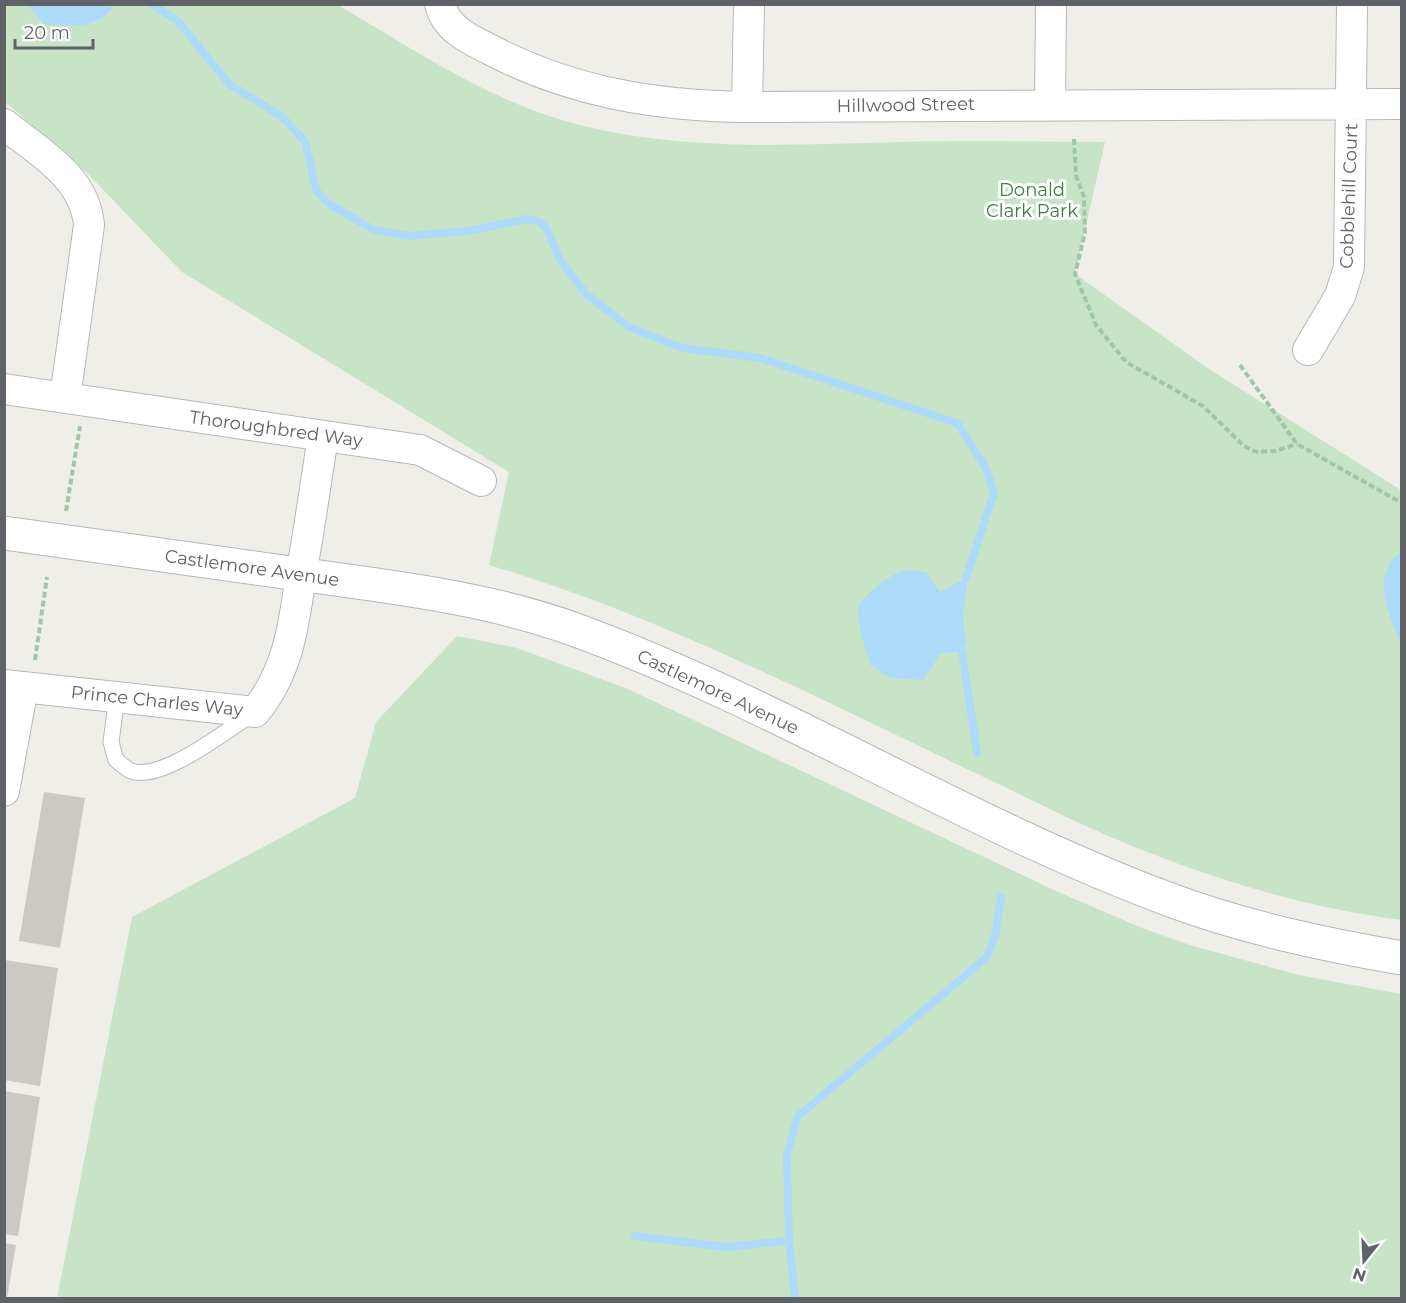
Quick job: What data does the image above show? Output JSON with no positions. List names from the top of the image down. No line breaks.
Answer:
{"streets":{"street":["Hillwood Street","Cobblehill Court","Thoroughbred Way","Castlemore Avenue","Prince Charles Way"]},"crossings":[["Hillwood Street","Cobblehill Court"],["Thoroughbred Way","Prince Charles Way"],["Castlemore Avenue","Prince Charles Way"]],"parks":["Donald Clark Park"],"scale_bar":"20 m","north":"bottom"}
